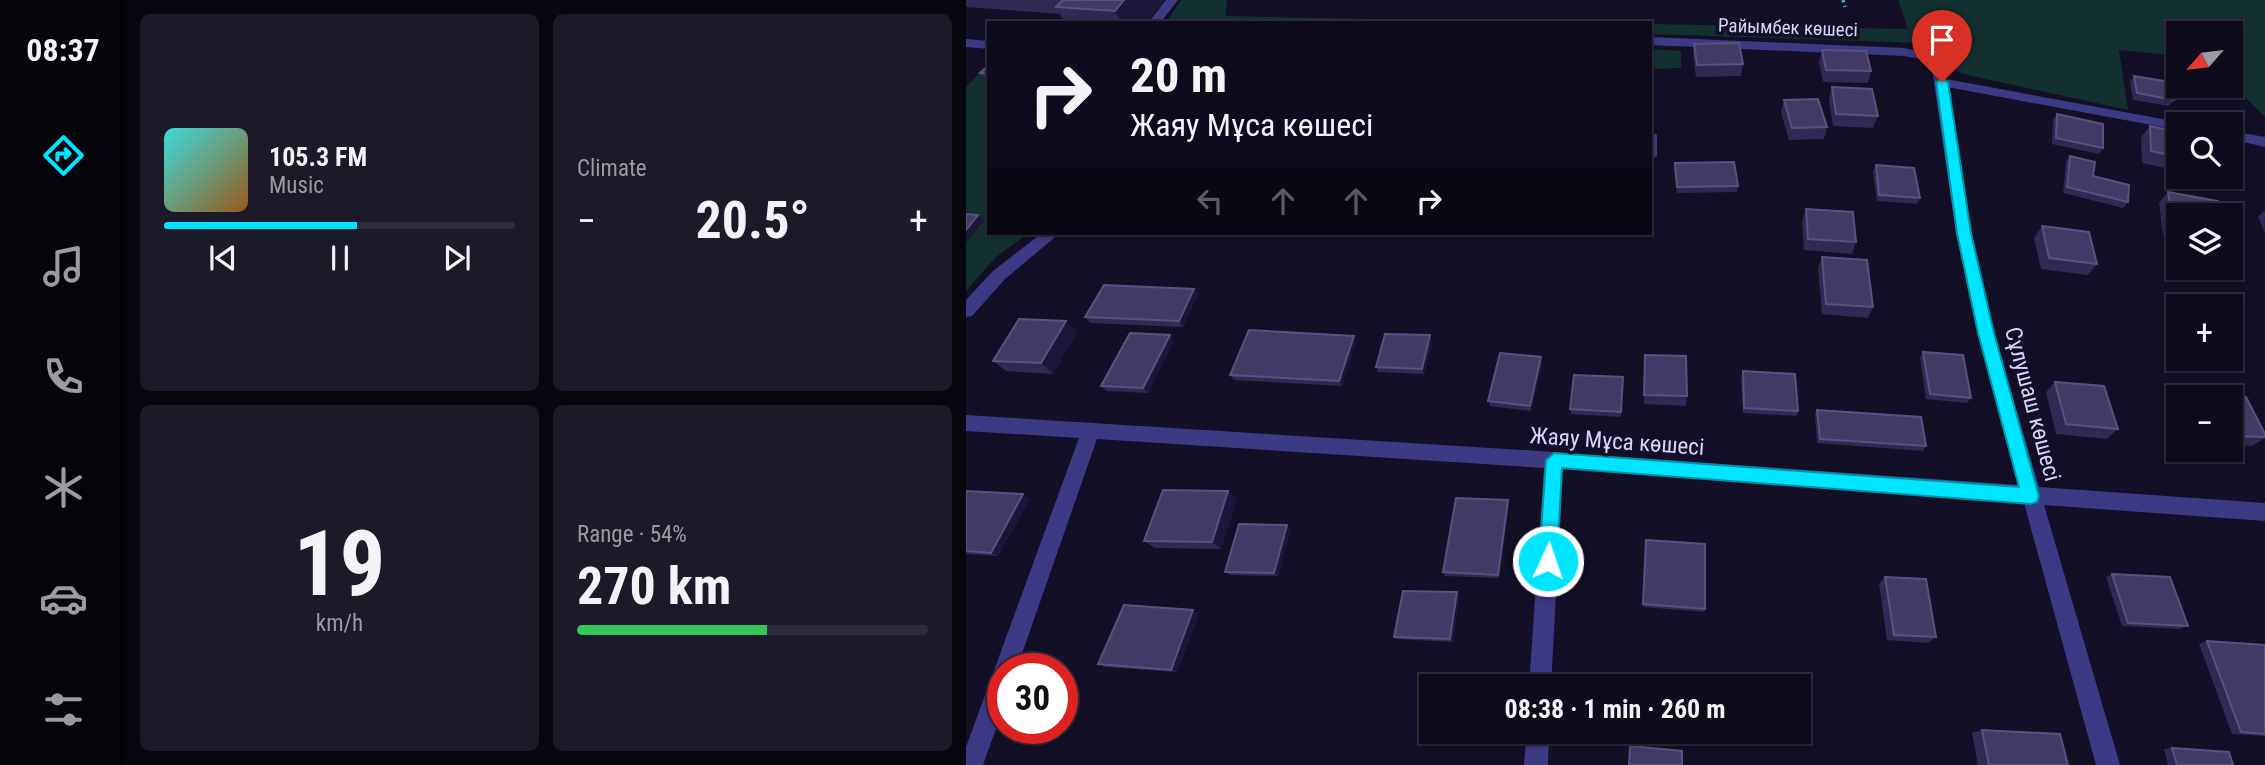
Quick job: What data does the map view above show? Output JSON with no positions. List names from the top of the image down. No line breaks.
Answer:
{"streets":{"street":["Райымбек көшесі","Сұлушаш көшесі","Жаяу Мұса көшесі"]},"crossings":[["Райымбек көшесі","Сұлушаш көшесі"],["Сұлушаш көшесі","Жаяу Мұса көшесі"]],"north":"bottom left","page":{"tabs":"08:37","tile":["Climate",["19","km/h"],["Range · 54%","270 km"]],"map_buttons":["+","−"],"turn":["20 m","Жаяу Мұса көшесі"],"song":["105.3 FM","Music"],"heat":["−","20.5°","+"],"limit":"30","trip":"08:38 · 1 min · 260 m"}}
